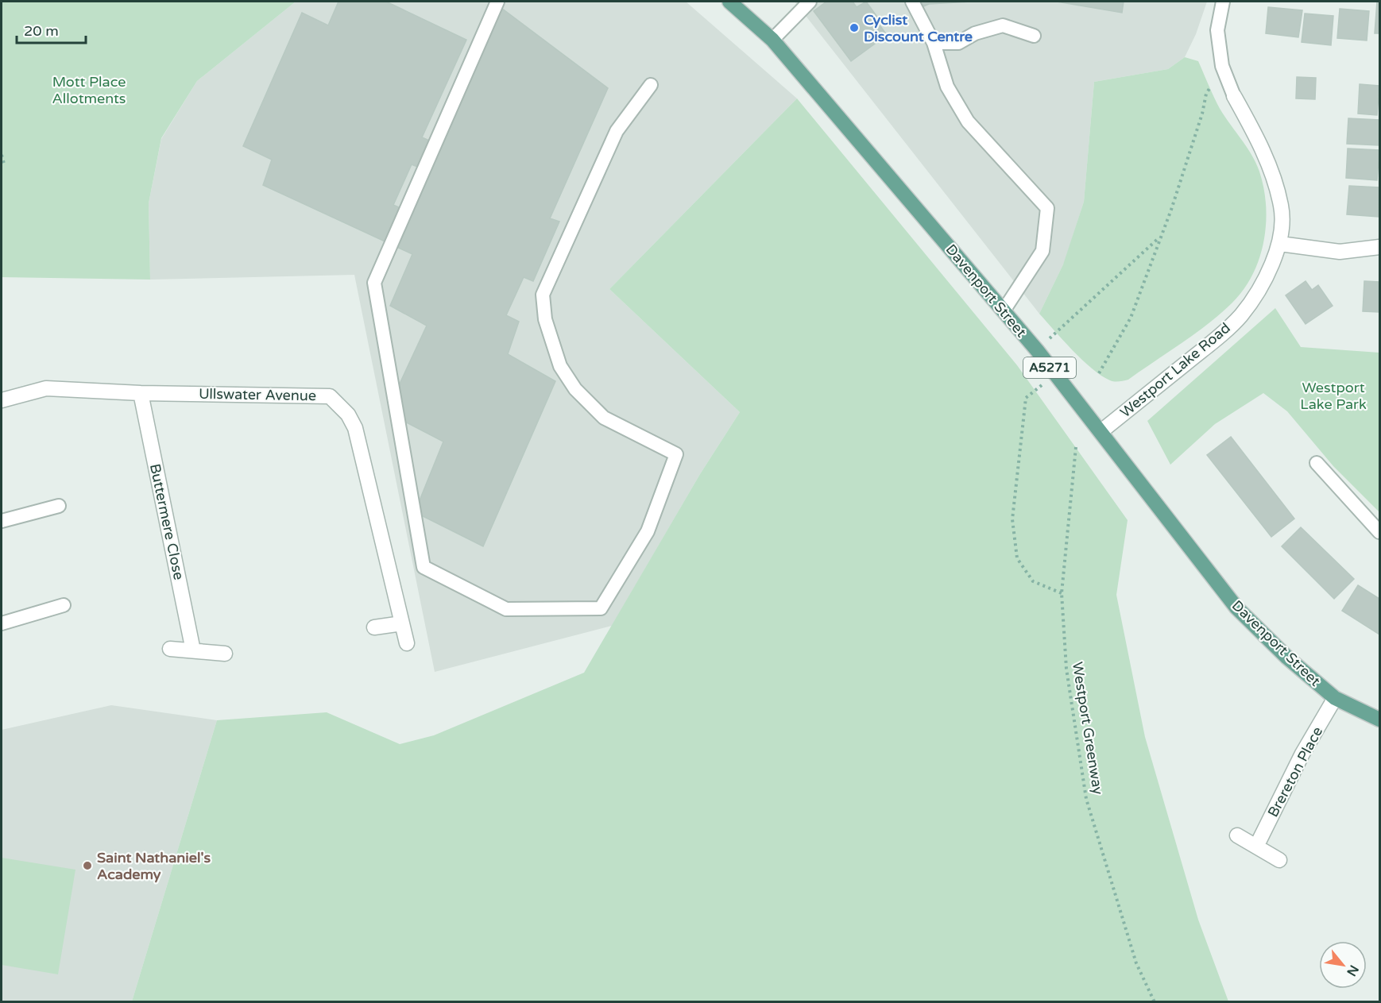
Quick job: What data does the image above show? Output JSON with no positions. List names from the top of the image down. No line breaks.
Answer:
{"streets":{"main road":["Davenport Street","A5271"],"street":["Westport Lake Road","Ullswater Avenue","Buttermere Close","Brereton Place"],"path":["Westport Greenway"]},"crossings":[["Davenport Street","Westport Lake Road"],["Davenport Street","Brereton Place"],["Ullswater Avenue","Buttermere Close"]],"parks":["Mott Place Allotments","Westport Lake Park"],"places":["Cyclist Discount Centre","Saint Nathaniel's Academy"],"scale_bar":"20 m","north":"bottom right"}
